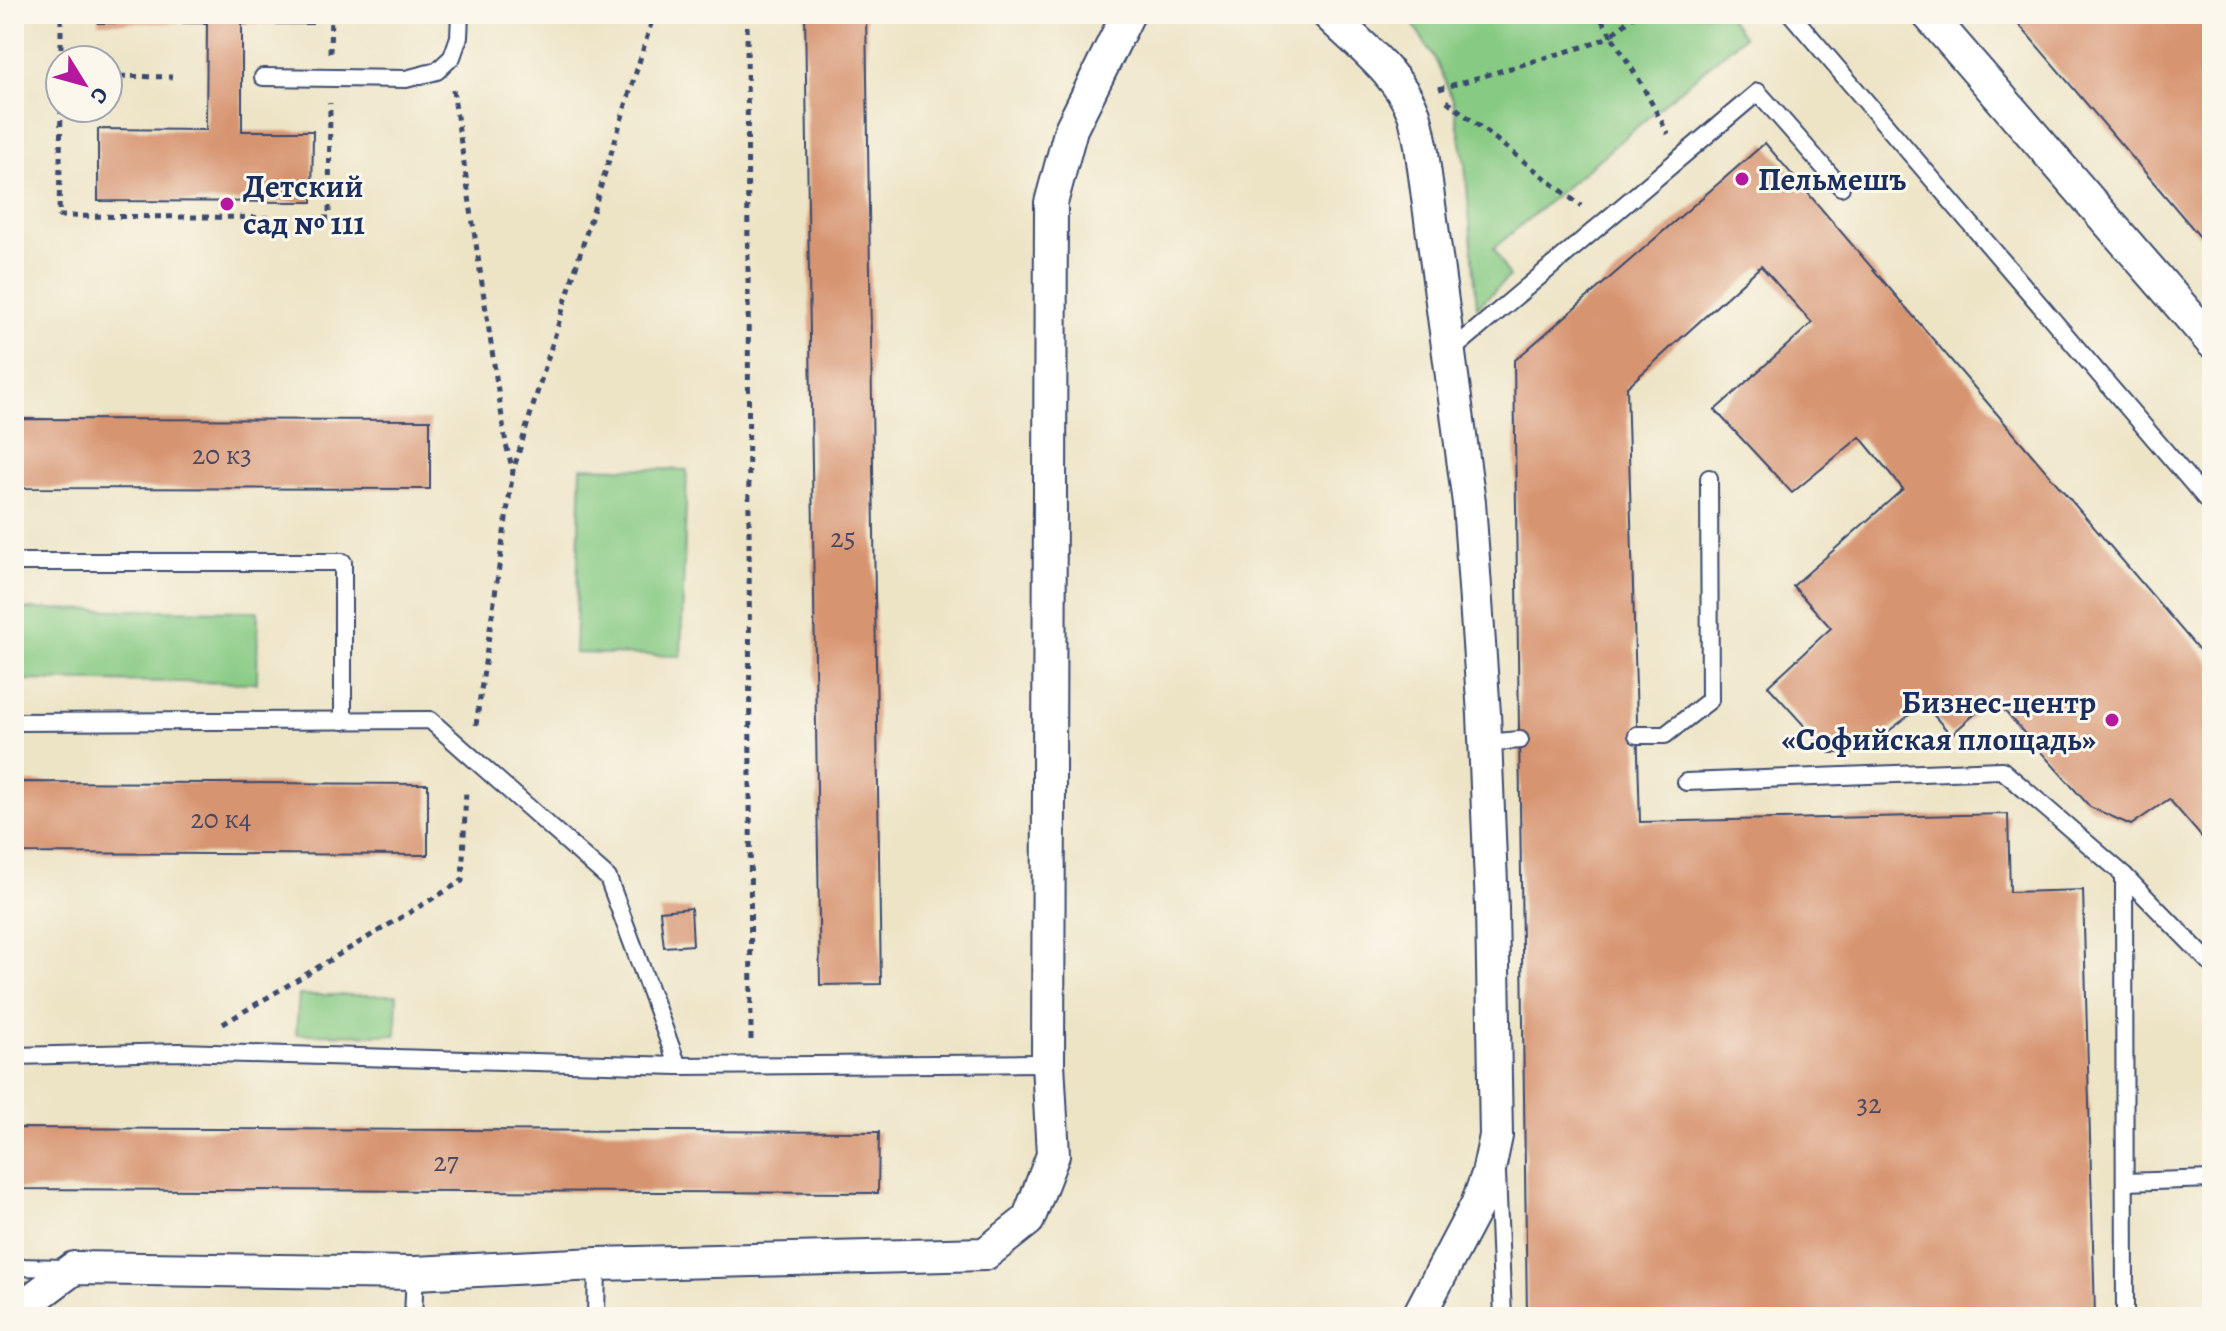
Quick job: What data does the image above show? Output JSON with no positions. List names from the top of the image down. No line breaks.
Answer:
{"places":["Пельмешъ","Детский сад № 111","Бизнес-центр «Софийская площадь»"],"house_numbers":["20 к3","25","20 к4","32","27"],"north":"bottom right"}
